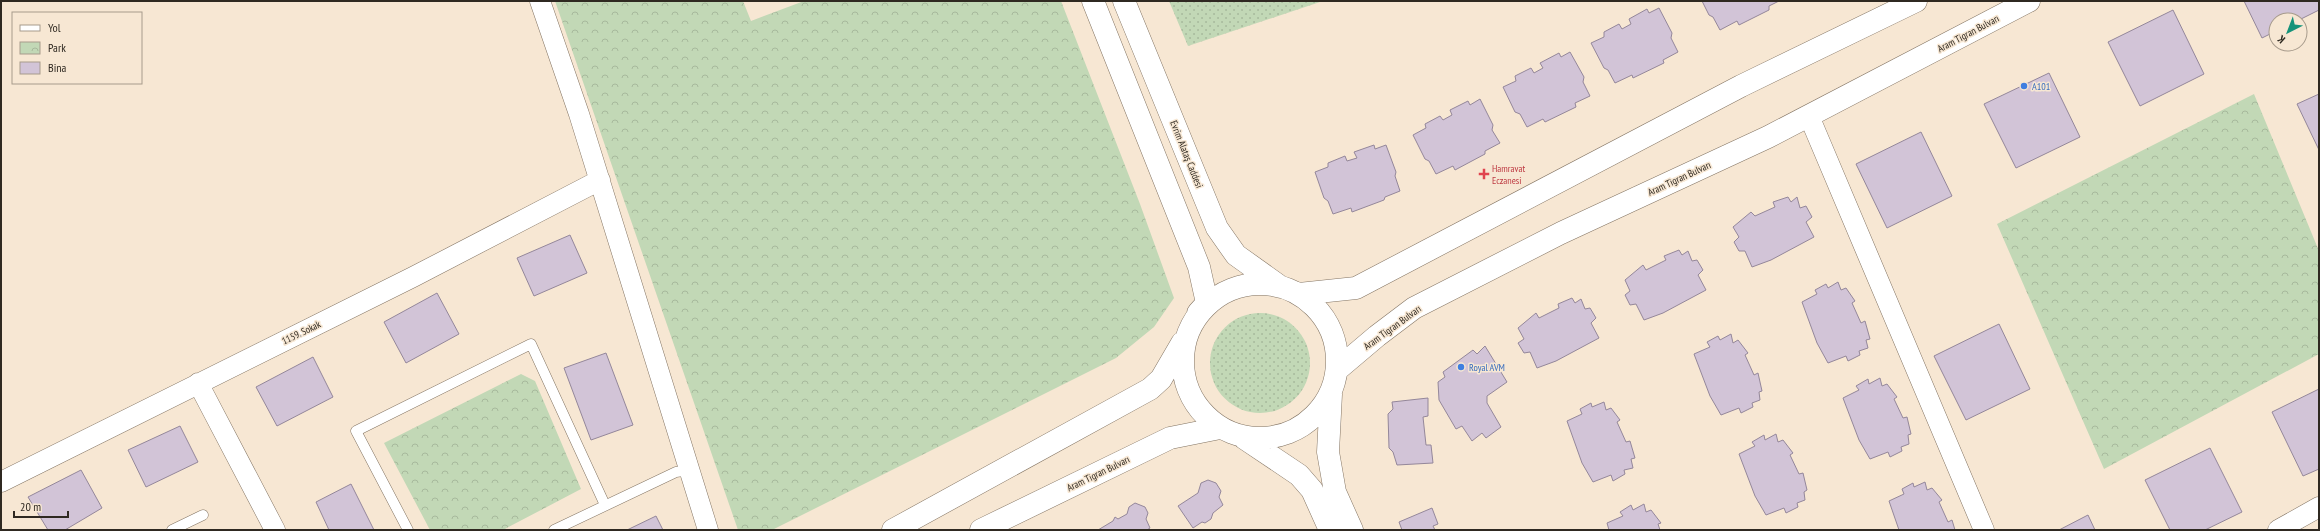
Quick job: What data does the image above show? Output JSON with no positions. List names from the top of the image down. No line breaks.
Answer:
{"streets":{"main road":["Aram Tigran Bulvarı","Evrim Alataş Caddesi"],"street":["1159. Sokak"]},"places":{"other":["A101","Royal AVM"],"health":["Hamravat Eczanesi"]},"legend":["Yol","Park","Bina"],"scale_bar":"20 m","north":"bottom left"}
